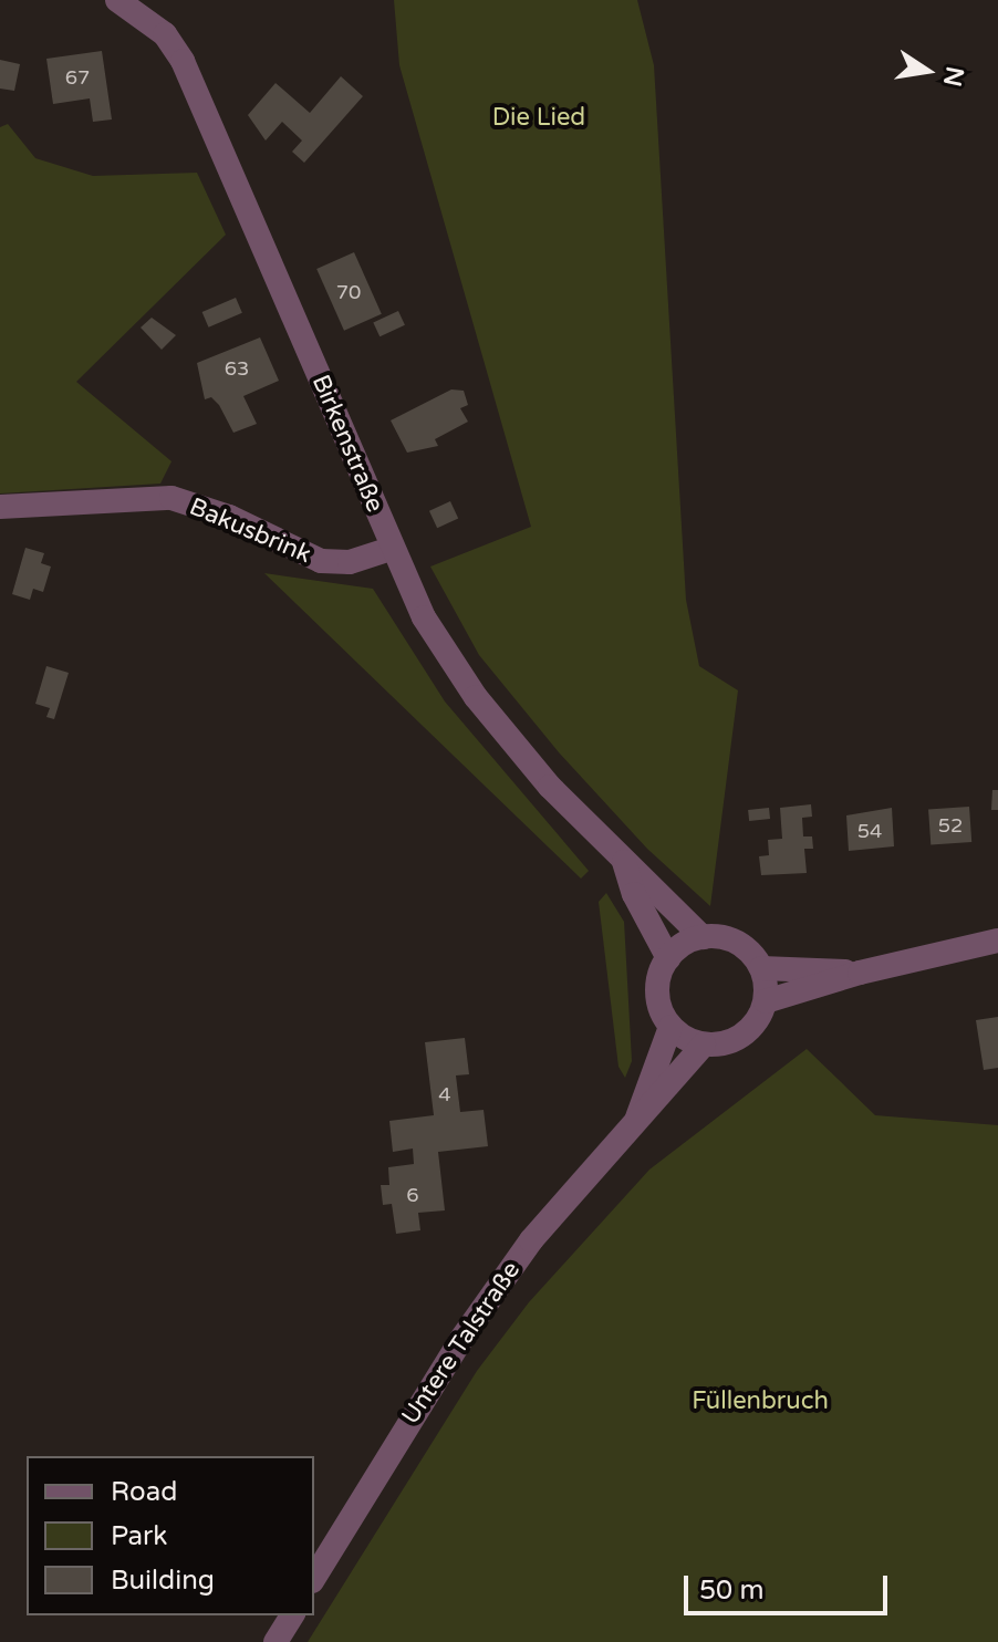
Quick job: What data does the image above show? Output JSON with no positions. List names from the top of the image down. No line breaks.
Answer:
{"streets":{"street":["Birkenstraße","Bakusbrink","Untere Talstraße"]},"crossings":[["Birkenstraße","Bakusbrink"],["Birkenstraße","Untere Talstraße"]],"parks":["Die Lied","Füllenbruch"],"house_numbers":["67","70","63","52","54","4","6"],"legend":["Road","Park","Building"],"scale_bar":"50 m","north":"right"}
